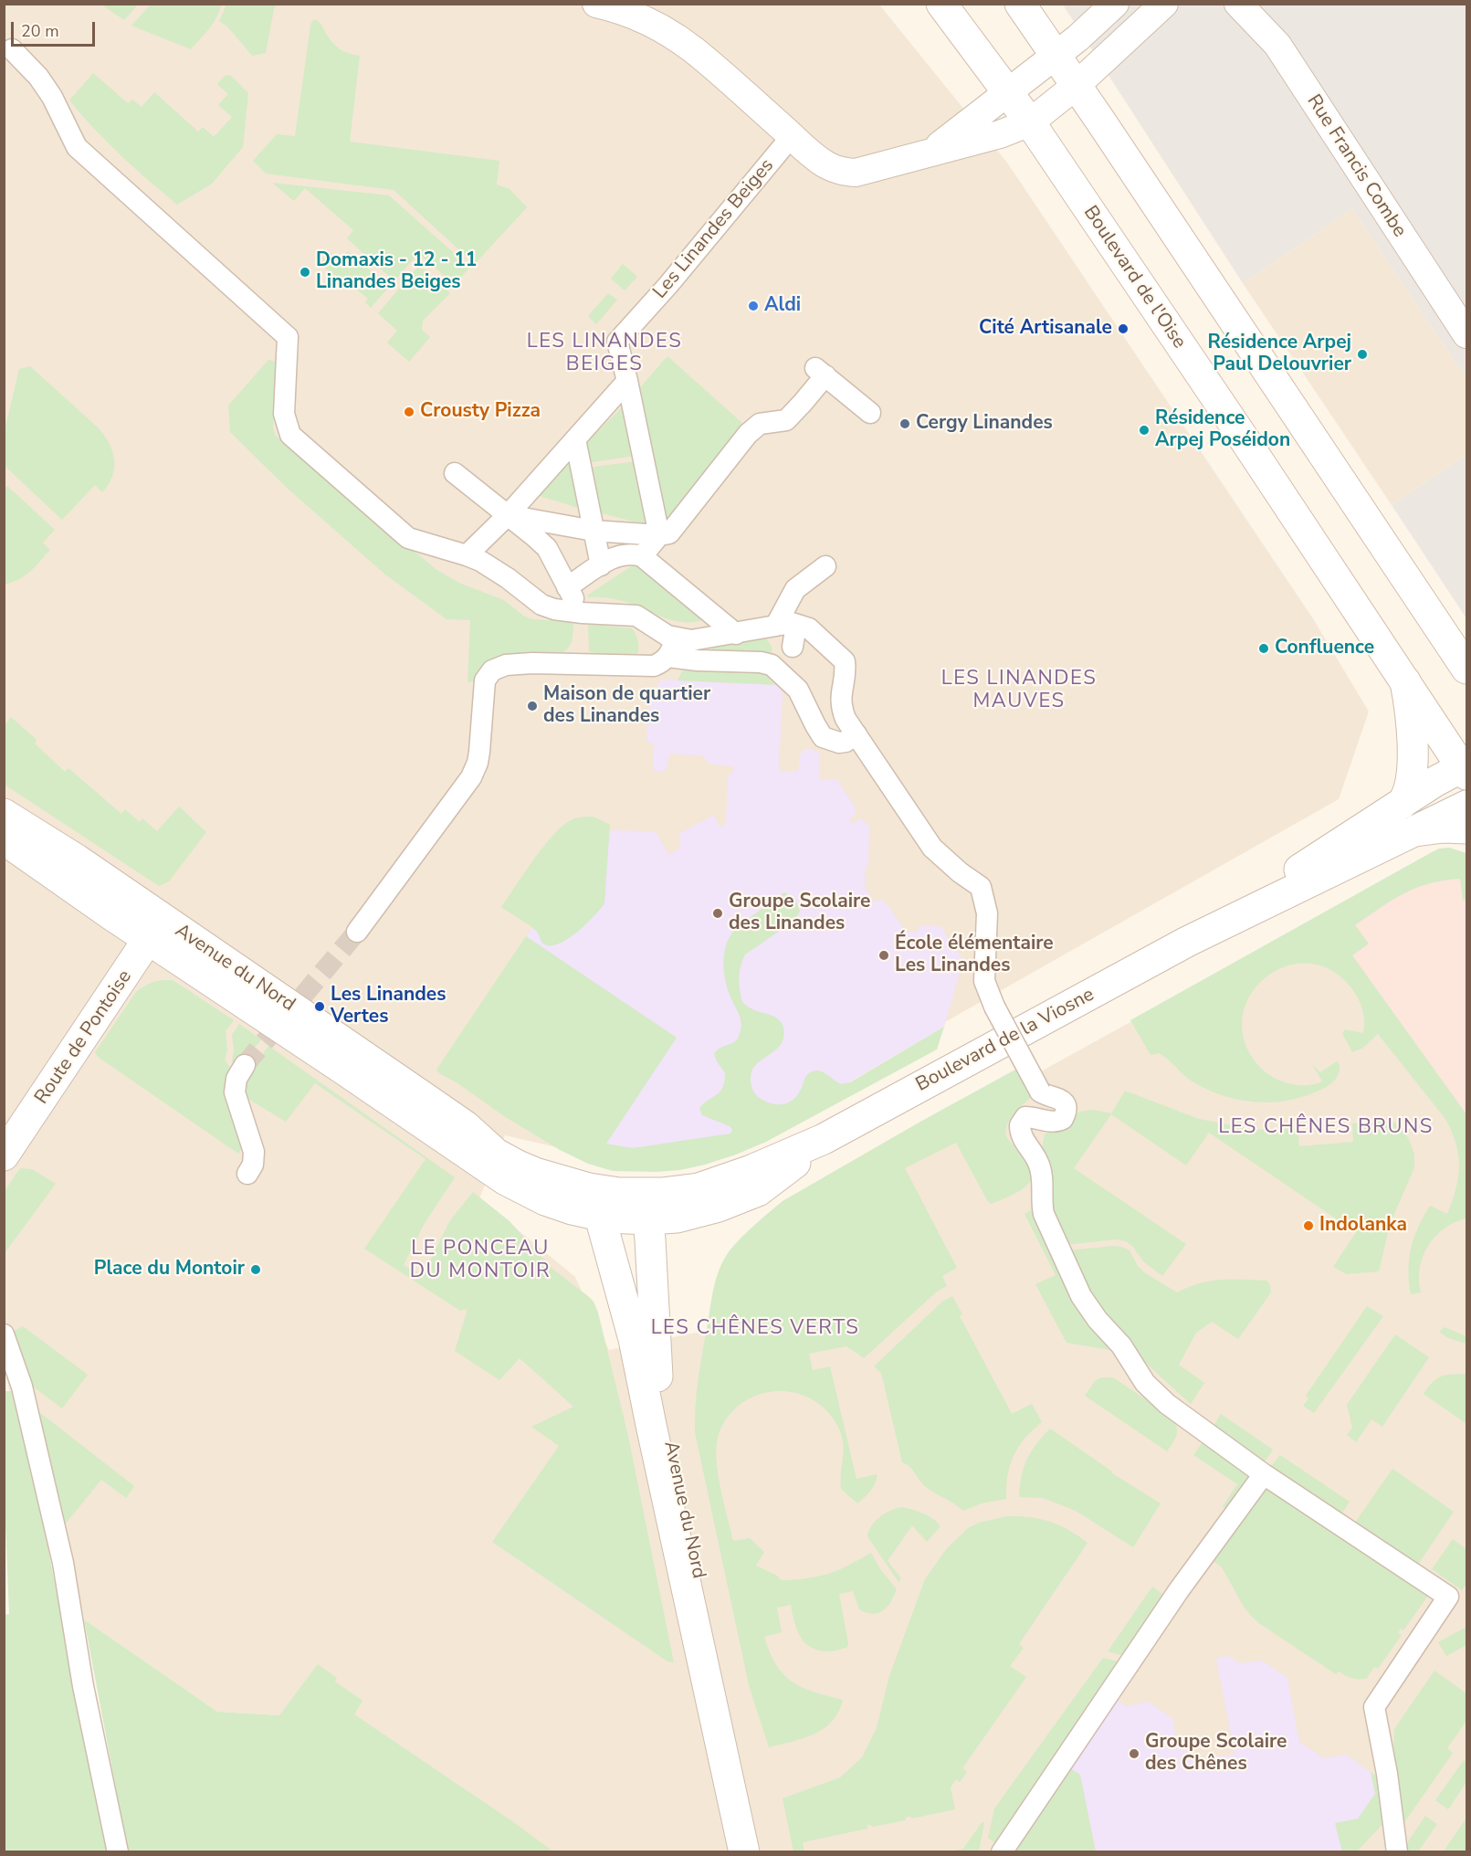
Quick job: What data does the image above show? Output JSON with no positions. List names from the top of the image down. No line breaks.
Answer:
{"streets":{"street":["Rue Francis Combe","Les Linandes Beiges","Boulevard de l'Oise","Avenue du Nord","Route de Pontoise","Boulevard de la Viosne"]},"crossings":[["Boulevard de l'Oise","Boulevard de la Viosne"],["Avenue du Nord","Route de Pontoise"],["Avenue du Nord","Boulevard de la Viosne"]],"districts":["LES LINANDES BEIGES","LES LINANDES MAUVES","LES CHÊNES BRUNS","LE PONCEAU DU MONTOIR","LES CHÊNES VERTS"],"places":["Domaxis - 12 - 11 Linandes Beiges","Aldi","Cité Artisanale","Résidence Arpej Paul Delouvrier","Crousty Pizza","Cergy Linandes","Résidence Arpej Poséidon","Confluence","Maison de quartier des Linandes","Groupe Scolaire des Linandes","École élémentaire Les Linandes","Les Linandes Vertes","Indolanka","Place du Montoir","Groupe Scolaire des Chênes"],"scale_bar":"20 m"}
